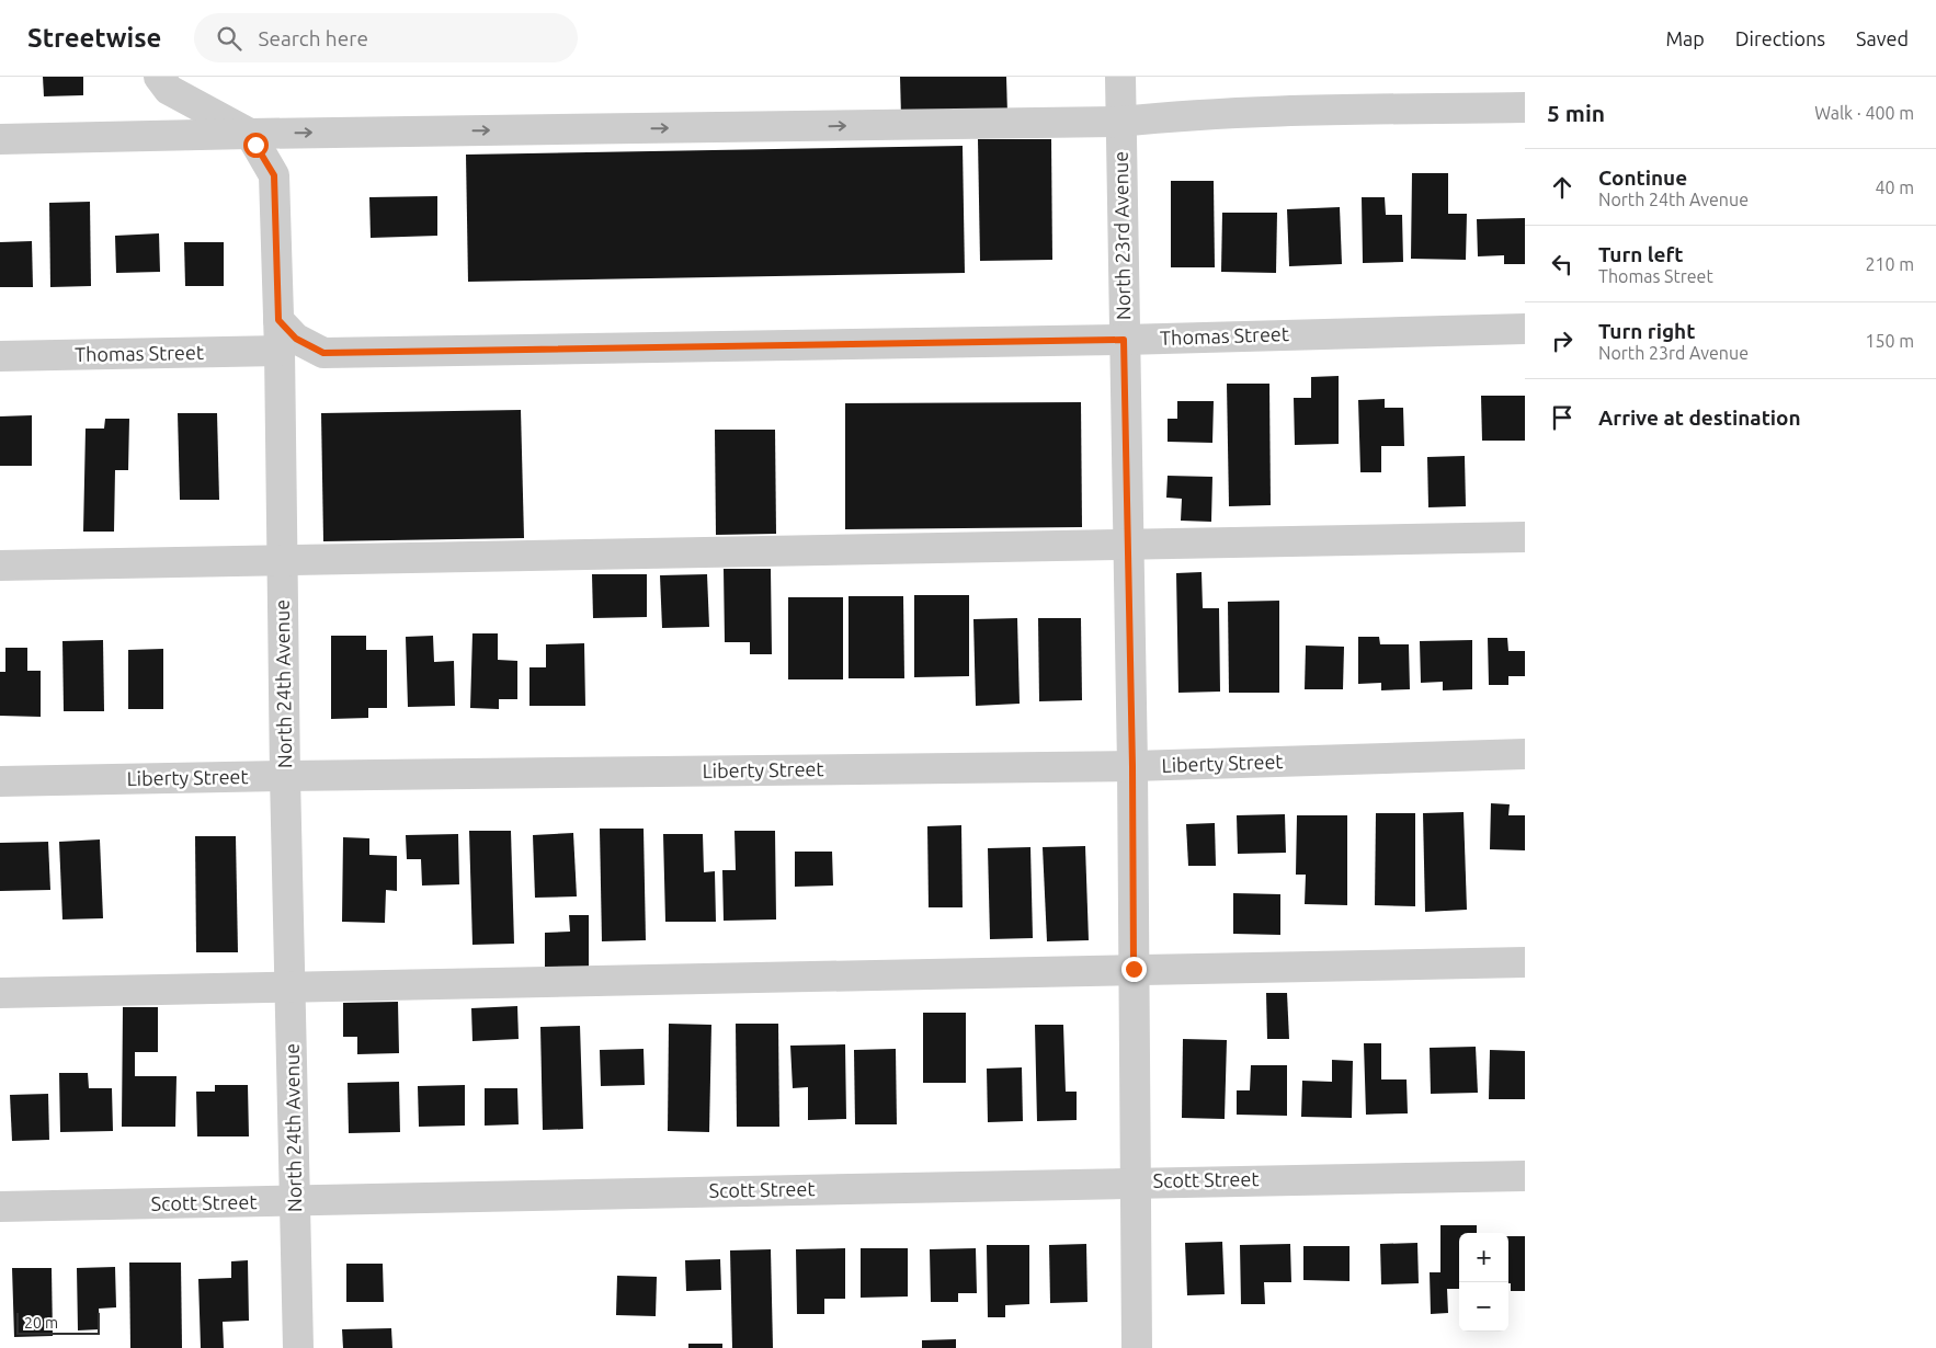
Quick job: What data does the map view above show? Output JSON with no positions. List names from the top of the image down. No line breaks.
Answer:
{"streets":{"street":["North 23rd Avenue","Thomas Street","North 24th Avenue","Liberty Street","Scott Street"]},"crossings":[["North 23rd Avenue","Thomas Street"],["North 23rd Avenue","Liberty Street"],["North 23rd Avenue","Scott Street"],["Thomas Street","North 24th Avenue"],["North 24th Avenue","Liberty Street"],["North 24th Avenue","Scott Street"]],"scale_bar":"20 m","page":{"header":"Streetwise","search":"Search here","nav":["Map","Directions","Saved"],"heading":["5 min","Walk · 400 m"],"list":[["Continue","North 24th Avenue","40 m"],["Turn left","Thomas Street","210 m"],["Turn right","North 23rd Avenue","150 m"],"Arrive at destination"],"map_buttons":["+","−"],"scale":"20 m"}}
